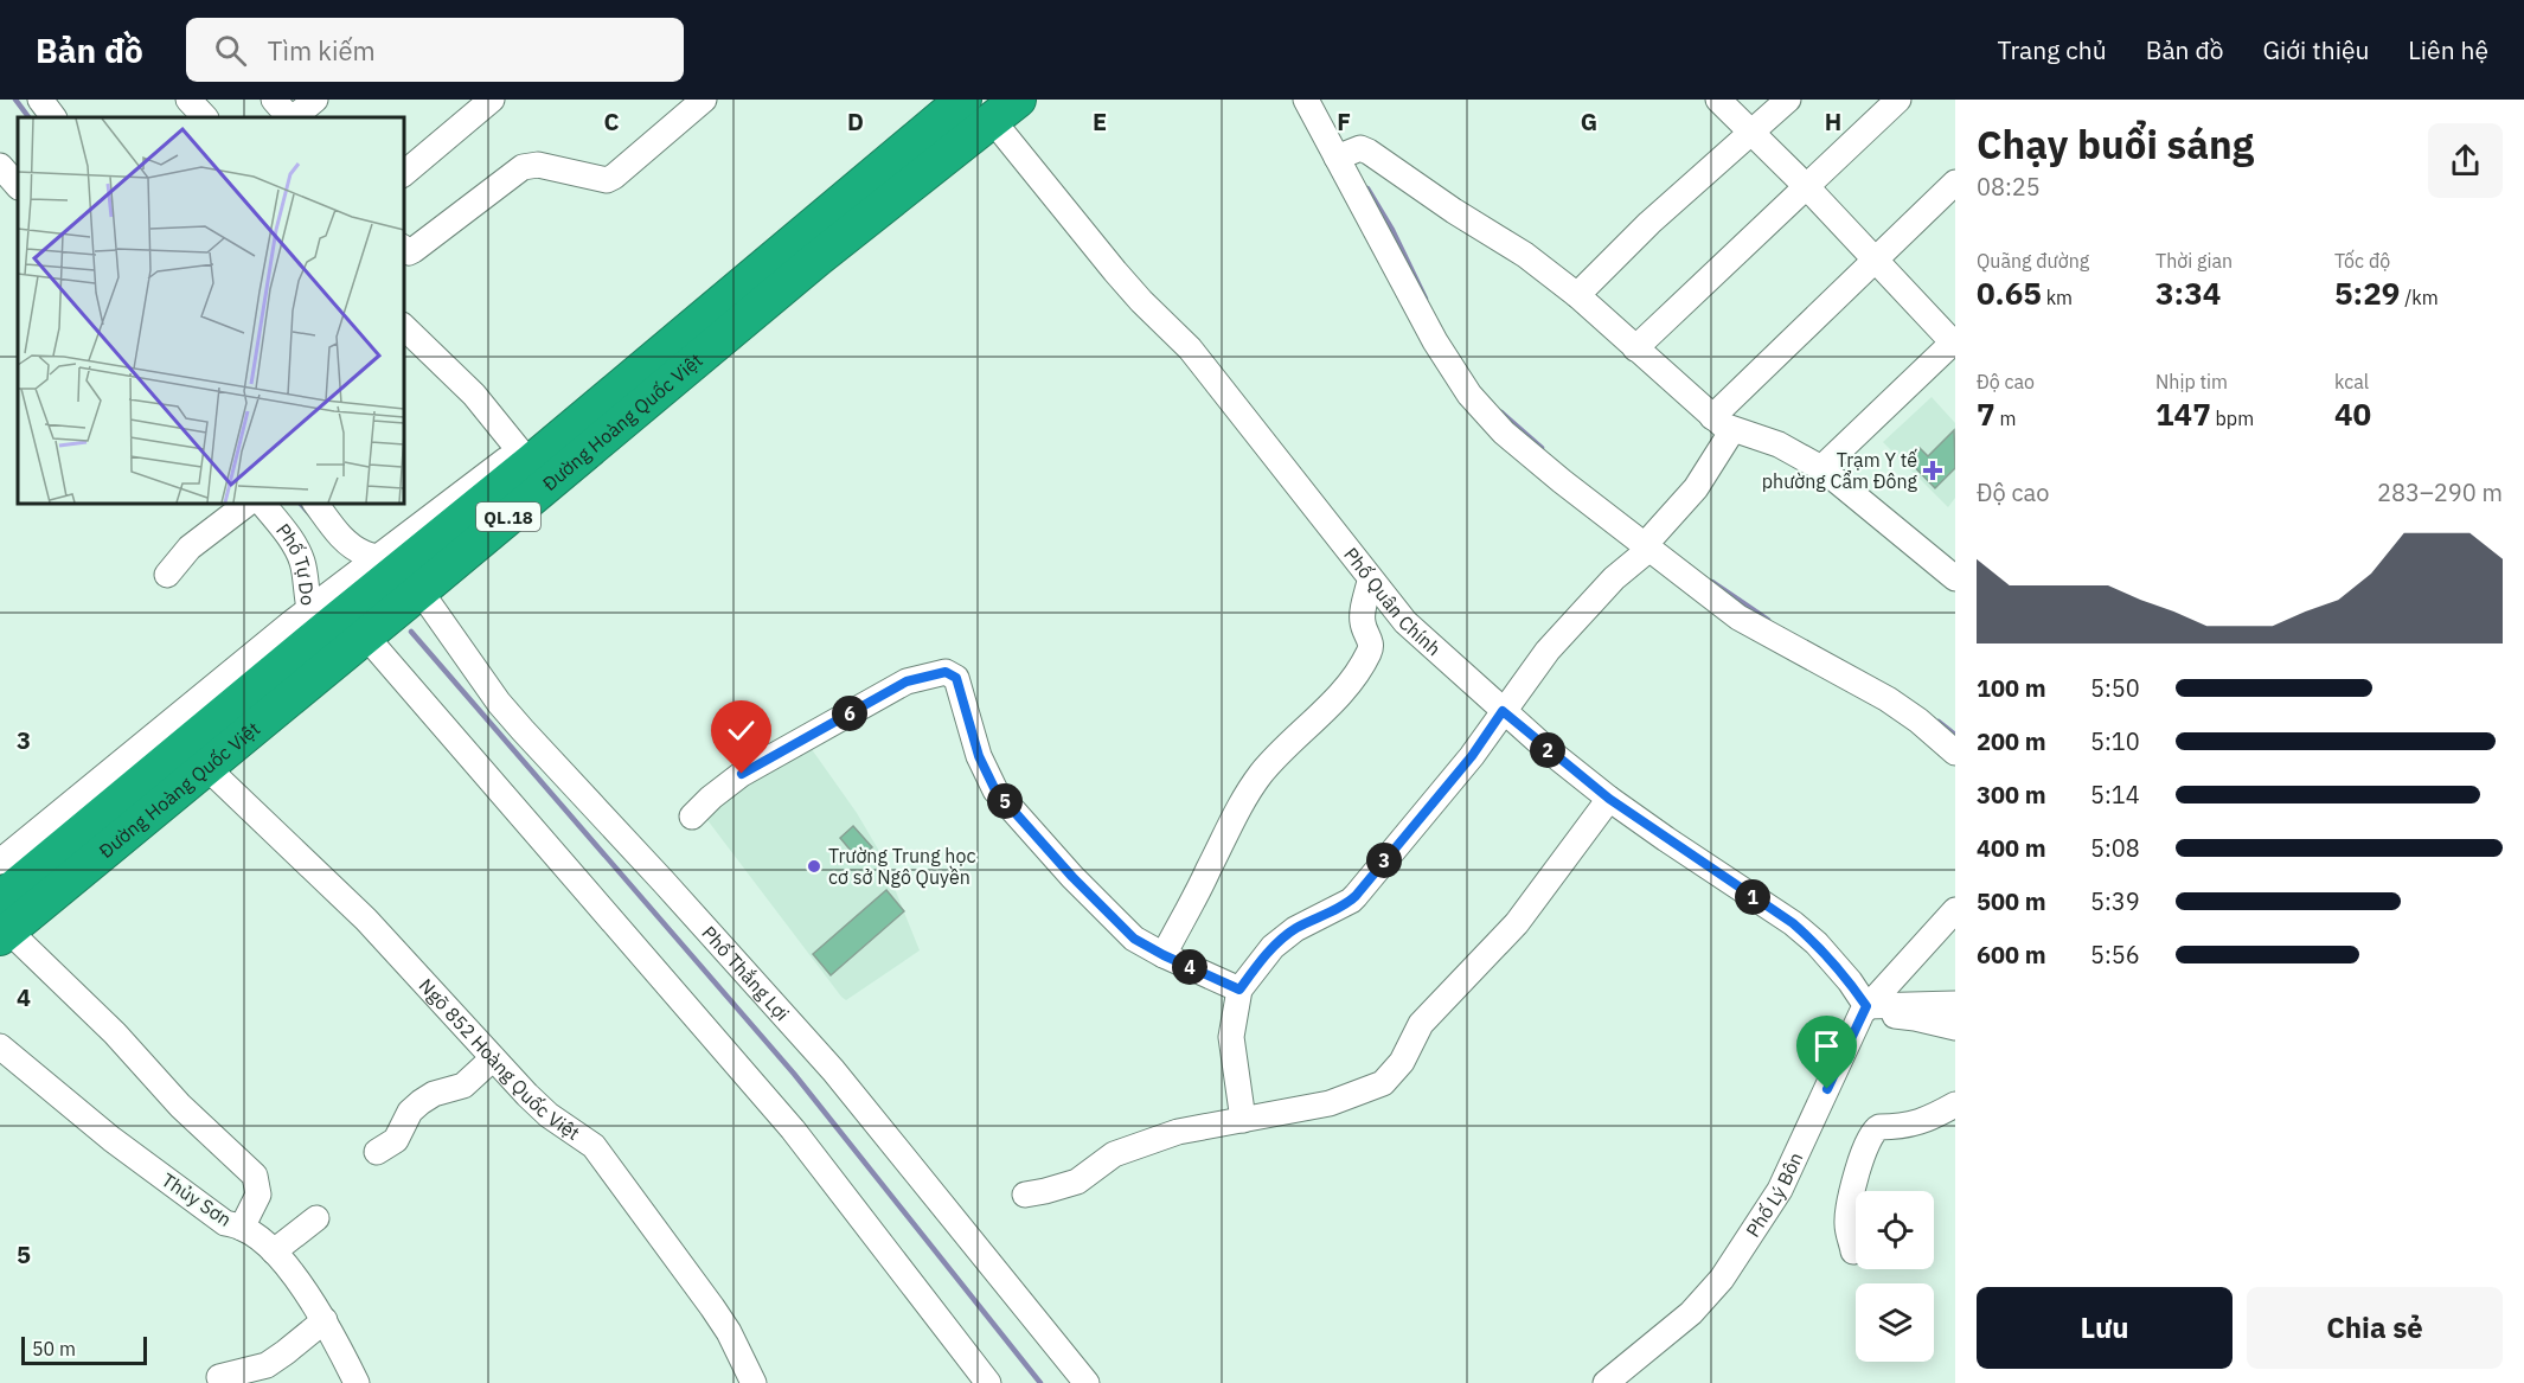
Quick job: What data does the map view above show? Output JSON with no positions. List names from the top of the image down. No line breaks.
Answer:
{"streets":{"highway":["Đường Hoàng Quốc Việt","QL.18"],"street":["Phố Tự Do","Phố Quân Chính","Phố Thắng Lợi","Ngõ 852 Hoàng Quốc Việt","Phố Lý Bôn","Thủy Sơn"]},"crossings":[["Đường Hoàng Quốc Việt","Phố Tự Do"],["Đường Hoàng Quốc Việt","Phố Quân Chính"],["Đường Hoàng Quốc Việt","Phố Thắng Lợi"],["Đường Hoàng Quốc Việt","Ngõ 852 Hoàng Quốc Việt"],["Phố Quân Chính","Phố Lý Bôn"]],"places":{"health":["Trạm Y tế phường Cẩm Đông"],"other":["Trường Trung học cơ sở Ngô Quyền"]},"scale_bar":"50 m","page":{"header":"Bản đồ","search":"Tìm kiếm","nav":["Trang chủ","Bản đồ","Giới thiệu","Liên hệ"],"heading":["Chạy buổi sáng","08:25"],"stats":[["Quãng đường","0.65 km"],["Thời gian","3:34"],["Tốc độ","5:29 /km"],["Độ cao","7 m"],["Nhịp tim","147 bpm"],["kcal","40"]],"chart":["Độ cao","283–290 m"],"list":[{"name":"100 m","note":"5:50"},{"name":"200 m","note":"5:10"},{"name":"300 m","note":"5:14"},{"name":"400 m","note":"5:08"},{"name":"500 m","note":"5:39"},{"name":"600 m","note":"5:56"}],"pins":["6","2","5","3","1","4"],"buttons":["Lưu","Chia sẻ"],"scale":"50 m"},"grid":{"columns":["C","D","E","F","G","H"],"rows":["3","4","5"]}}
